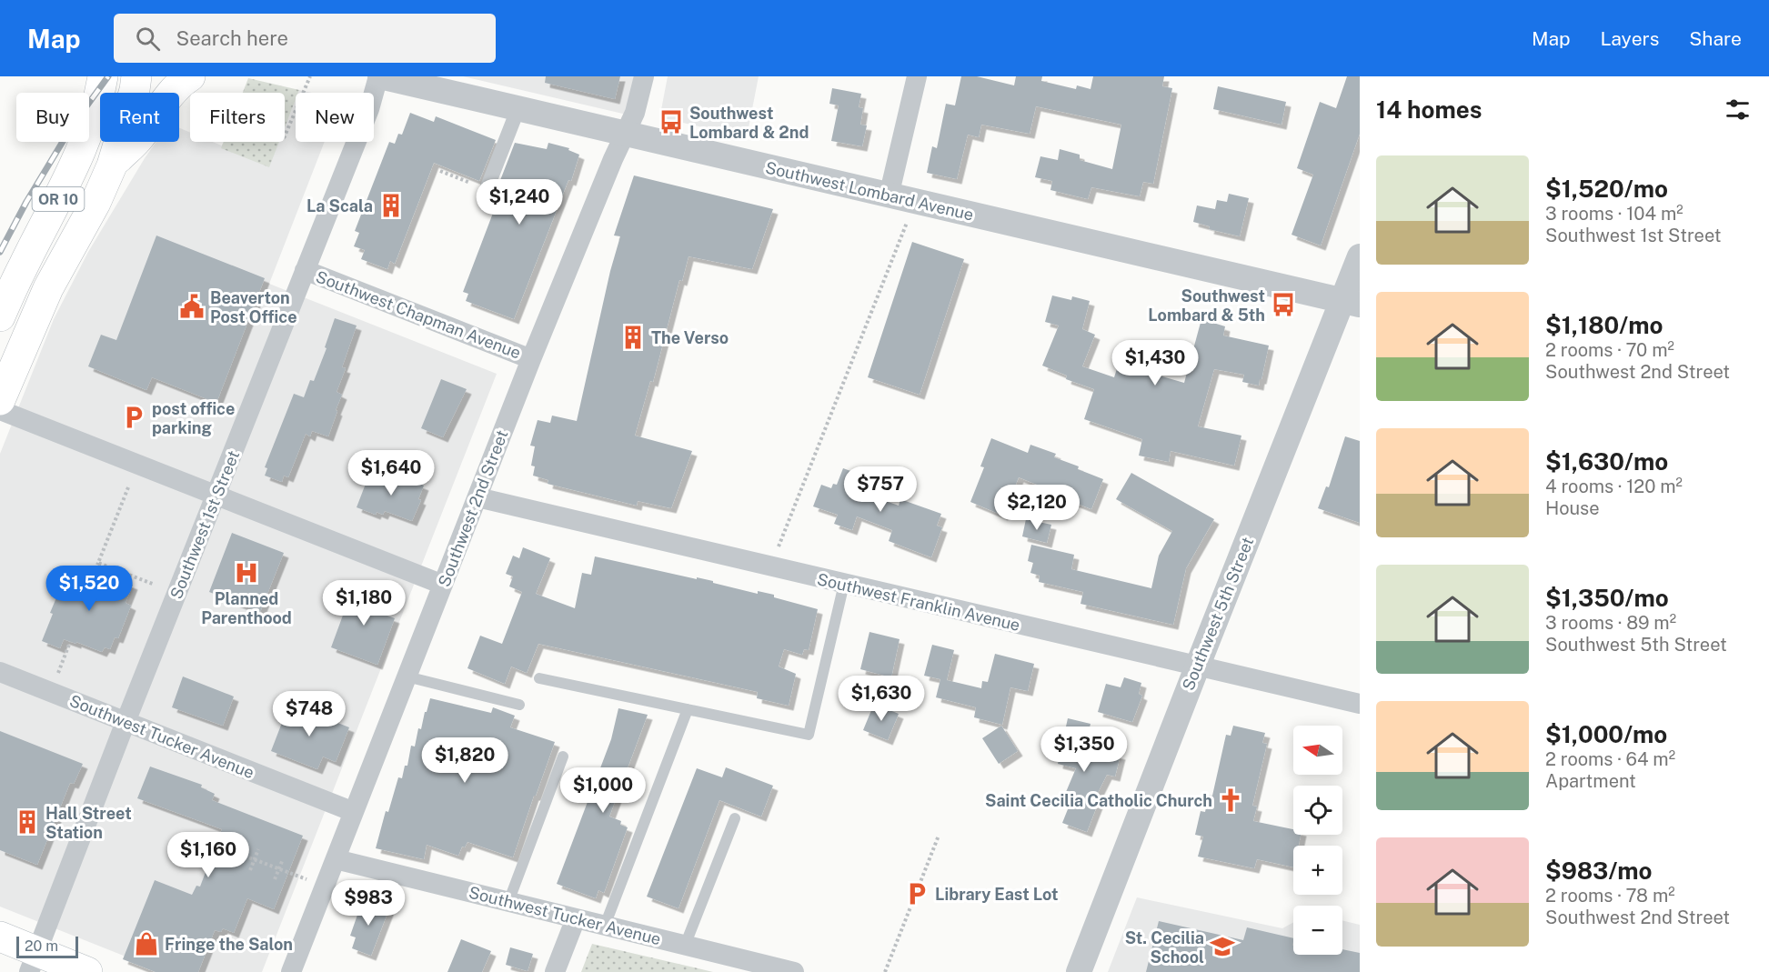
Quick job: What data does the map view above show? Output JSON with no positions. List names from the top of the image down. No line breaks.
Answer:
{"streets":{"main road":["OR 10"],"street":["Southwest Lombard Avenue","Southwest Chapman Avenue","Southwest 2nd Street","Southwest 1st Street","Southwest Franklin Avenue","Southwest 5th Street","Southwest Tucker Avenue"]},"crossings":[["Southwest Lombard Avenue","Southwest 2nd Street"],["Southwest Lombard Avenue","Southwest 1st Street"],["Southwest Lombard Avenue","Southwest 5th Street"],["Southwest Chapman Avenue","Southwest 2nd Street"],["Southwest Chapman Avenue","Southwest 1st Street"],["Southwest 2nd Street","Southwest Franklin Avenue"],["Southwest 2nd Street","Southwest Tucker Avenue"],["Southwest 1st Street","Southwest Tucker Avenue"],["Southwest Franklin Avenue","Southwest 5th Street"]],"places":{"bus stop":["Southwest Lombard & 2nd","Southwest Lombard & 5th"],"building":["La Scala","The Verso","Hall Street Station"],"public building":["Beaverton Post Office"],"parking":["post office parking","Library East Lot"],"hospital":["Planned Parenthood"],"church":["Saint Cecilia Catholic Church"],"shop":["Fringe the Salon"],"school or university":["St. Cecilia School"]},"scale_bar":"20 m","north":"left","page":{"header":"Map","search":"Search here","nav":["Map","Layers","Share"],"heading":"14 homes","chip":["Buy","Rent","Filters","New"],"list":[{"name":"$1,520/mo","note":"3 rooms · 104 m² · Southwest 1st Street"},{"name":"$1,180/mo","note":"2 rooms · 70 m² · Southwest 2nd Street"},{"name":"$1,630/mo","note":"4 rooms · 120 m² · House"},{"name":"$1,350/mo","note":"3 rooms · 89 m² · Southwest 5th Street"},{"name":"$1,000/mo","note":"2 rooms · 64 m² · Apartment"},{"name":"$983/mo","note":"2 rooms · 78 m² · Southwest 2nd Street"}],"price":["$1,240","$1,430","$1,640","$757","$2,120","$1,520","$1,180","$1,630","$748","$1,350","$1,820","$1,000","$1,160","$983"],"map_buttons":["+","−"],"scale":"20 m"}}
